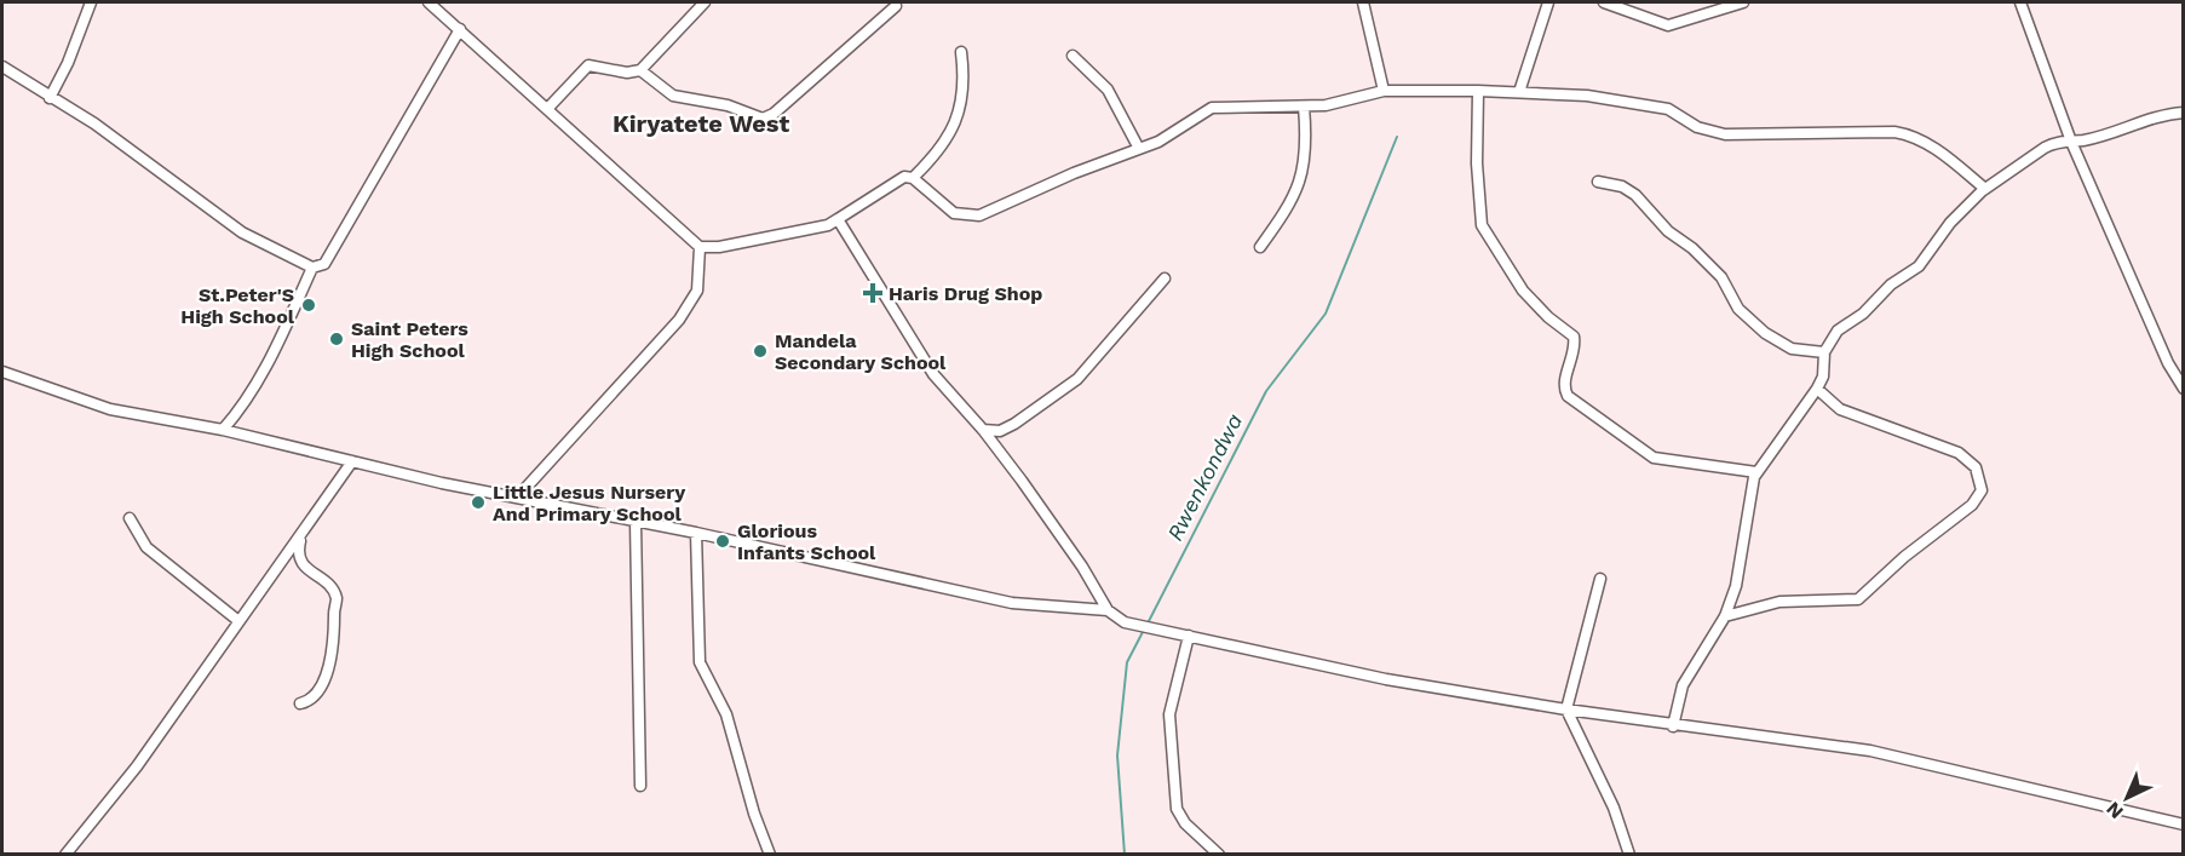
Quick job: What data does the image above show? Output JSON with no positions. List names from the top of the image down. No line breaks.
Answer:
{"districts":["Kiryatete West"],"water":["Rwenkondwa"],"places":{"health":["Haris Drug Shop"],"other":["St.Peter'S High School","Saint Peters High School","Mandela Secondary School","Little Jesus Nursery And Primary School","Glorious Infants School"]},"north":"bottom left"}
